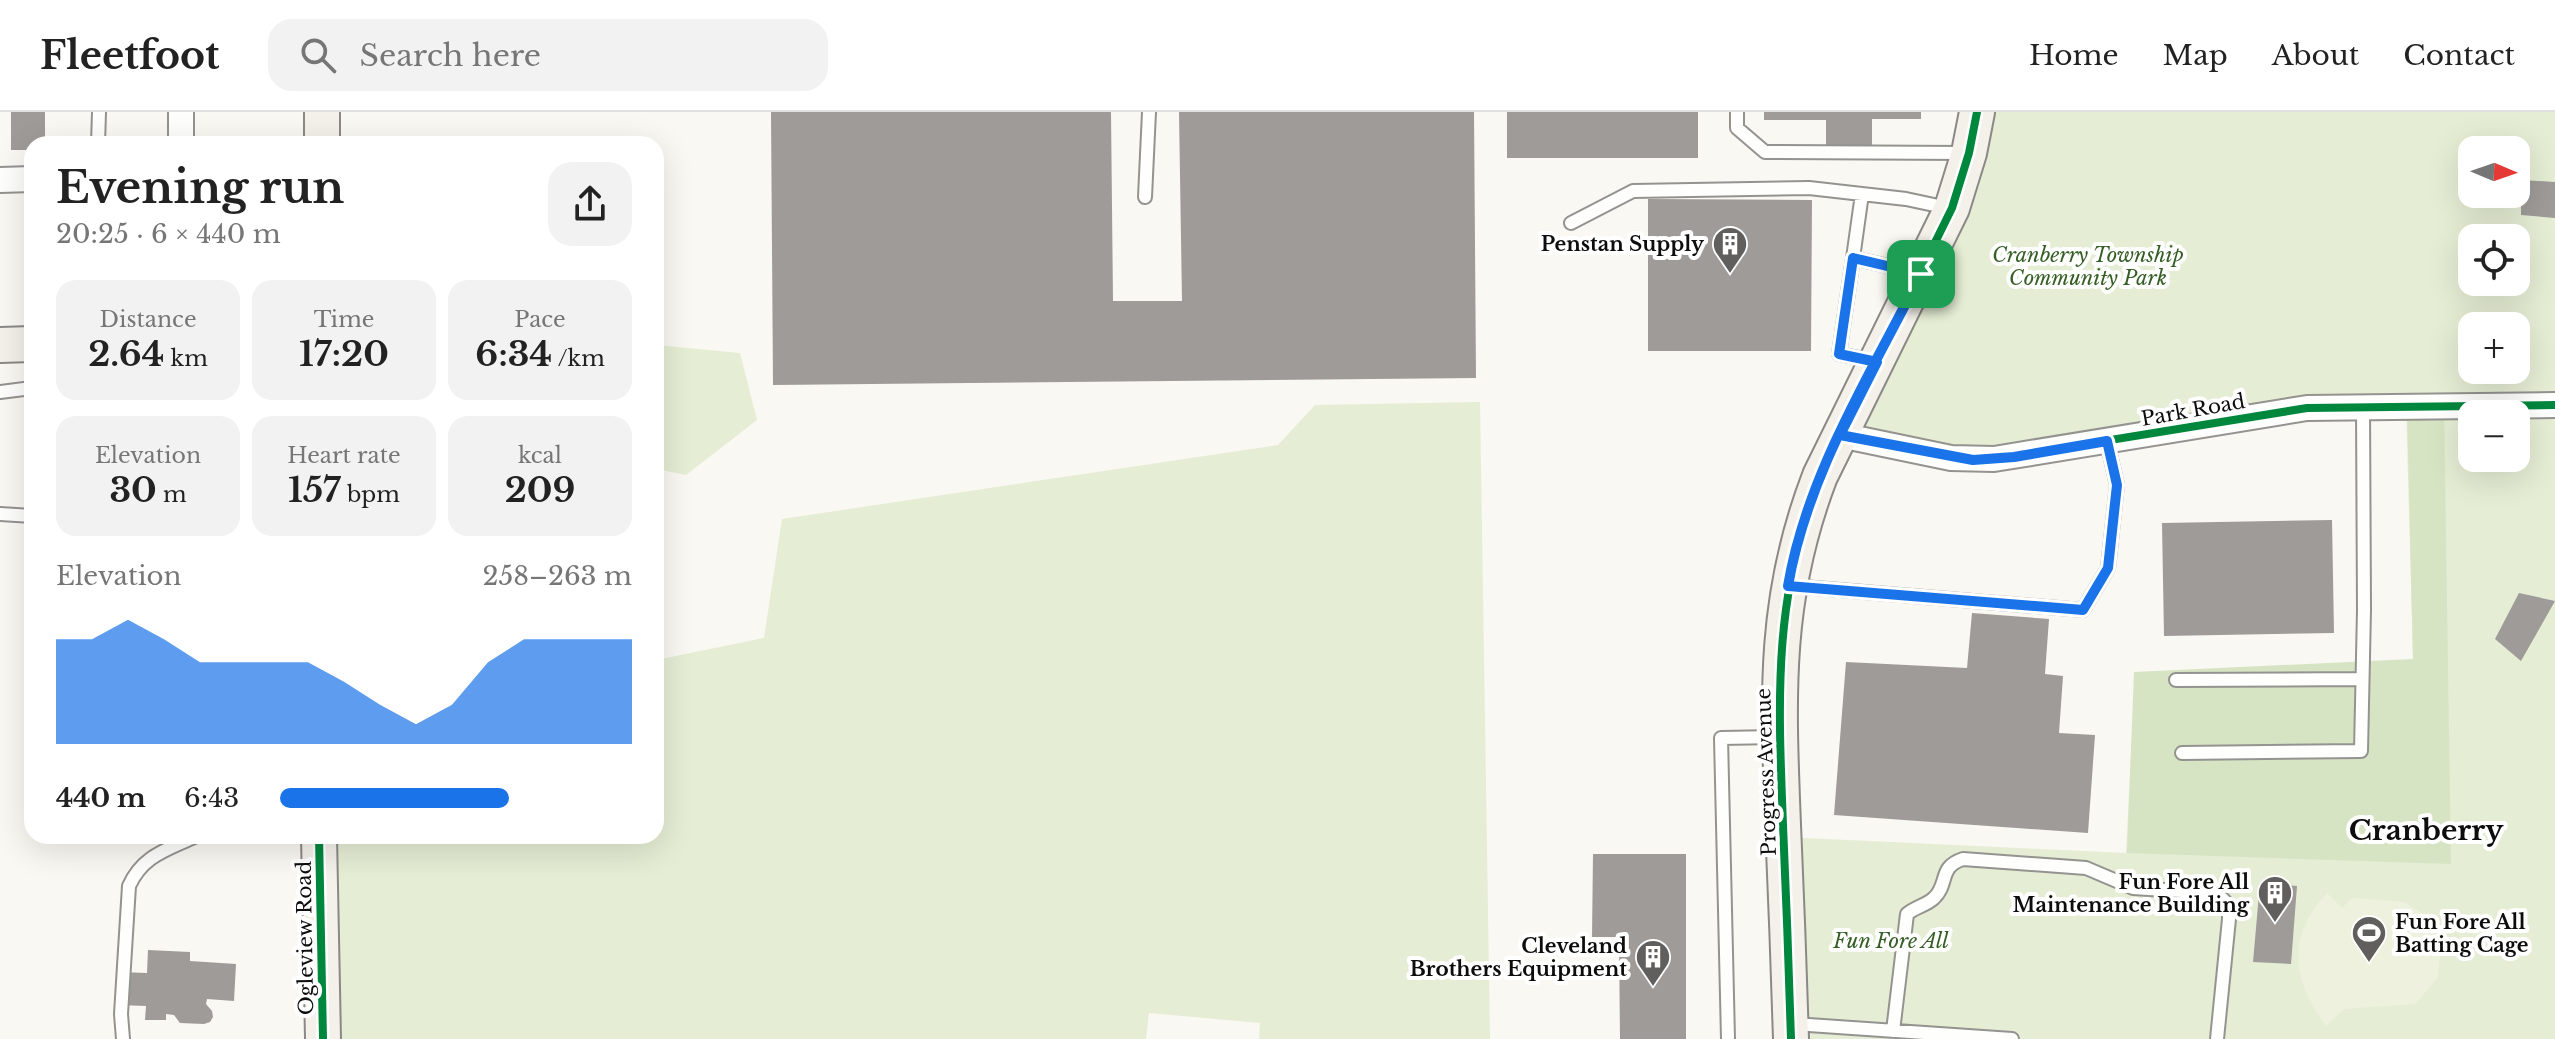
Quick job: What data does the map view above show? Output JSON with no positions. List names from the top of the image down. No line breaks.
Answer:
{"streets":{"street":["Park Road","Progress Avenue","Ogleview Road"]},"crossings":[["Park Road","Progress Avenue"]],"districts":["Cranberry"],"parks":["Cranberry Township Community Park","Fun Fore All"],"places":{"building":["Penstan Supply","Fun Fore All Maintenance Building","Cleveland Brothers Equipment"],"sports":["Fun Fore All Batting Cage"]},"north":"right","page":{"header":"Fleetfoot","search":"Search here","nav":["Home","Map","About","Contact"],"map_buttons":["+","−"],"heading":["Evening run","20:25 · 6 × 440 m"],"stats":[["Distance","2.64 km"],["Time","17:20"],["Pace","6:34 /km"],["Elevation","30 m"],["Heart rate","157 bpm"],["kcal","209"]],"chart":["Elevation","258–263 m"],"list":[{"name":"440 m","note":"6:43"}]}}
